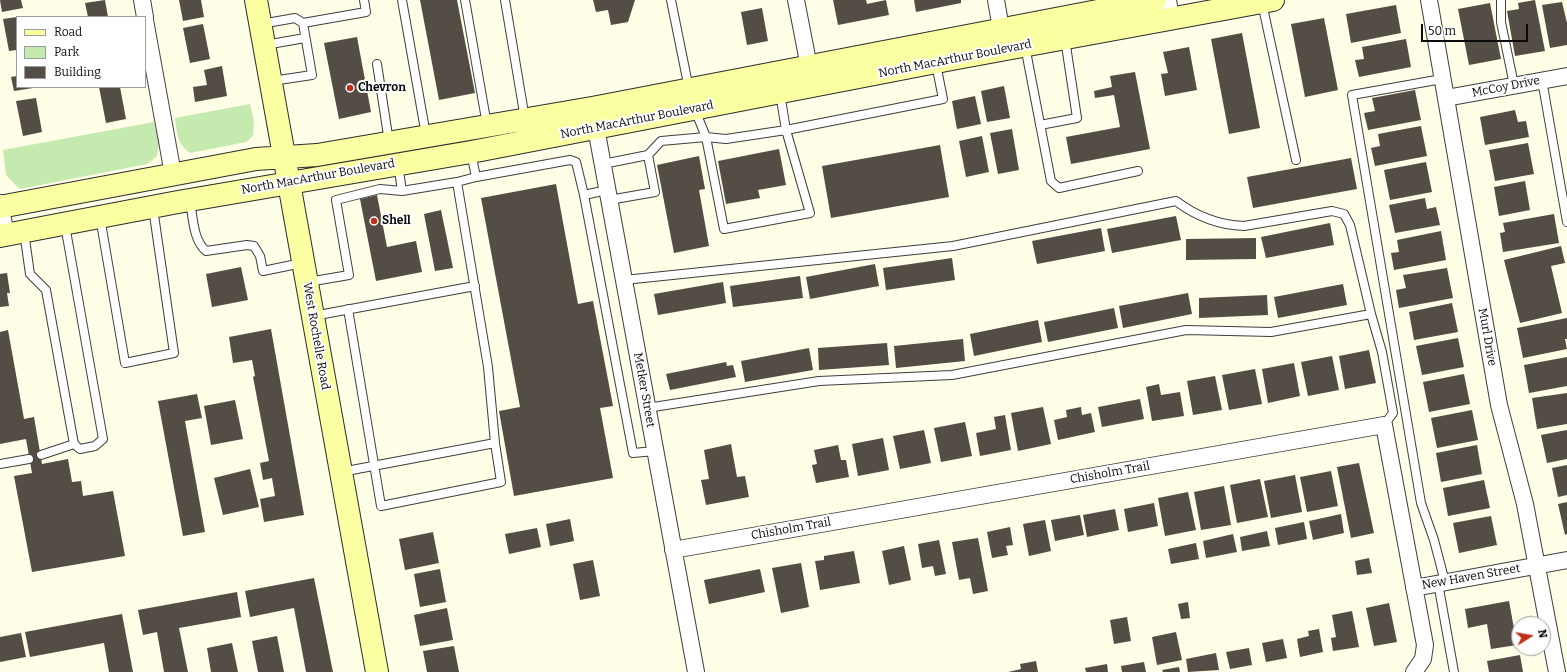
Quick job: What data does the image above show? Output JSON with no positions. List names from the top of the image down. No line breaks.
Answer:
{"streets":{"main road":["North MacArthur Boulevard","West Rochelle Road"],"street":["McCoy Drive","Murl Drive","Metker Street","Chisholm Trail","New Haven Street"]},"crossings":[["North MacArthur Boulevard","West Rochelle Road"],["North MacArthur Boulevard","Metker Street"],["McCoy Drive","Murl Drive"],["Murl Drive","New Haven Street"],["Metker Street","Chisholm Trail"]],"places":["Chevron","Shell"],"legend":["Road","Park","Building"],"scale_bar":"50 m","north":"right"}
